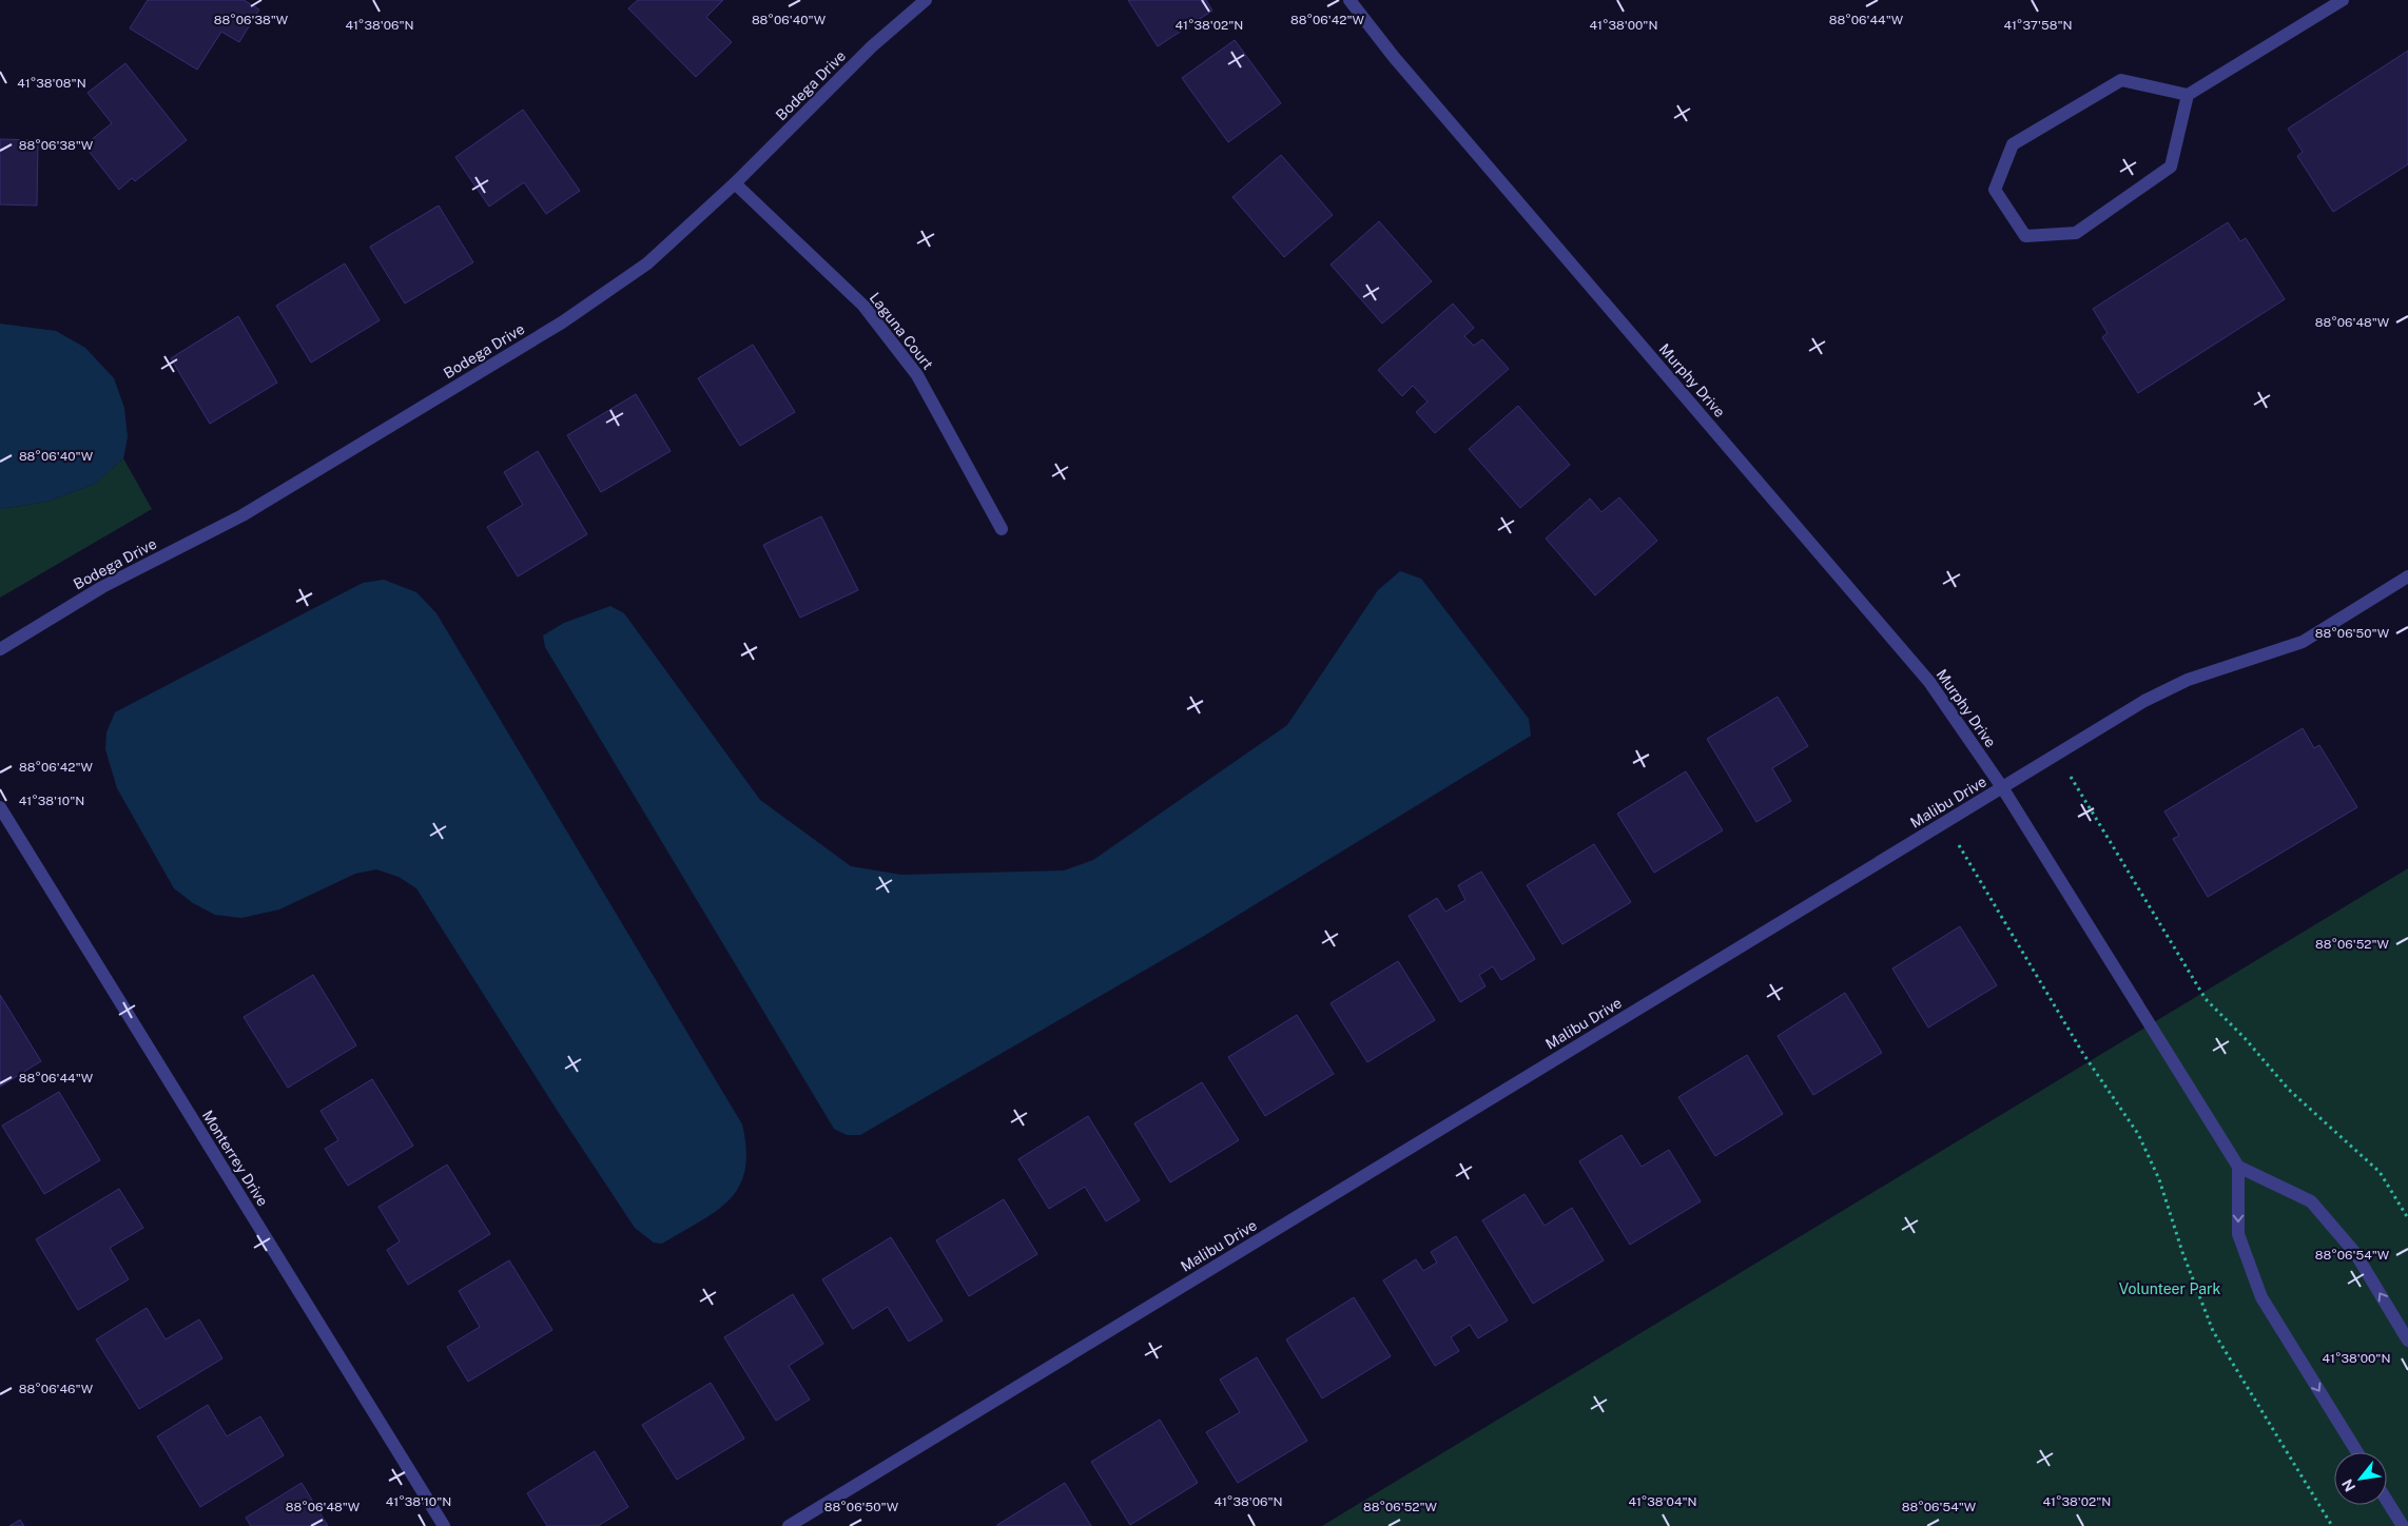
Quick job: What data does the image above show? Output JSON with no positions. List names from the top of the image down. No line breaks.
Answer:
{"streets":{"street":["Bodega Drive","Laguna Court","Murphy Drive","Malibu Drive","Monterrey Drive"]},"crossings":[["Bodega Drive","Laguna Court"],["Murphy Drive","Malibu Drive"]],"parks":["Volunteer Park"],"north":"bottom left","coordinates":["88°06'38\"W","88°06'40\"W","88°06'42\"W","88°06'44\"W","41°38'06\"N","41°38'02\"N","41°38'00\"N","41°37'58\"N","41°38'08\"N","88°06'48\"W","88°06'50\"W","41°38'10\"N","88°06'52\"W","88°06'54\"W","88°06'46\"W","41°38'04\"N"]}
